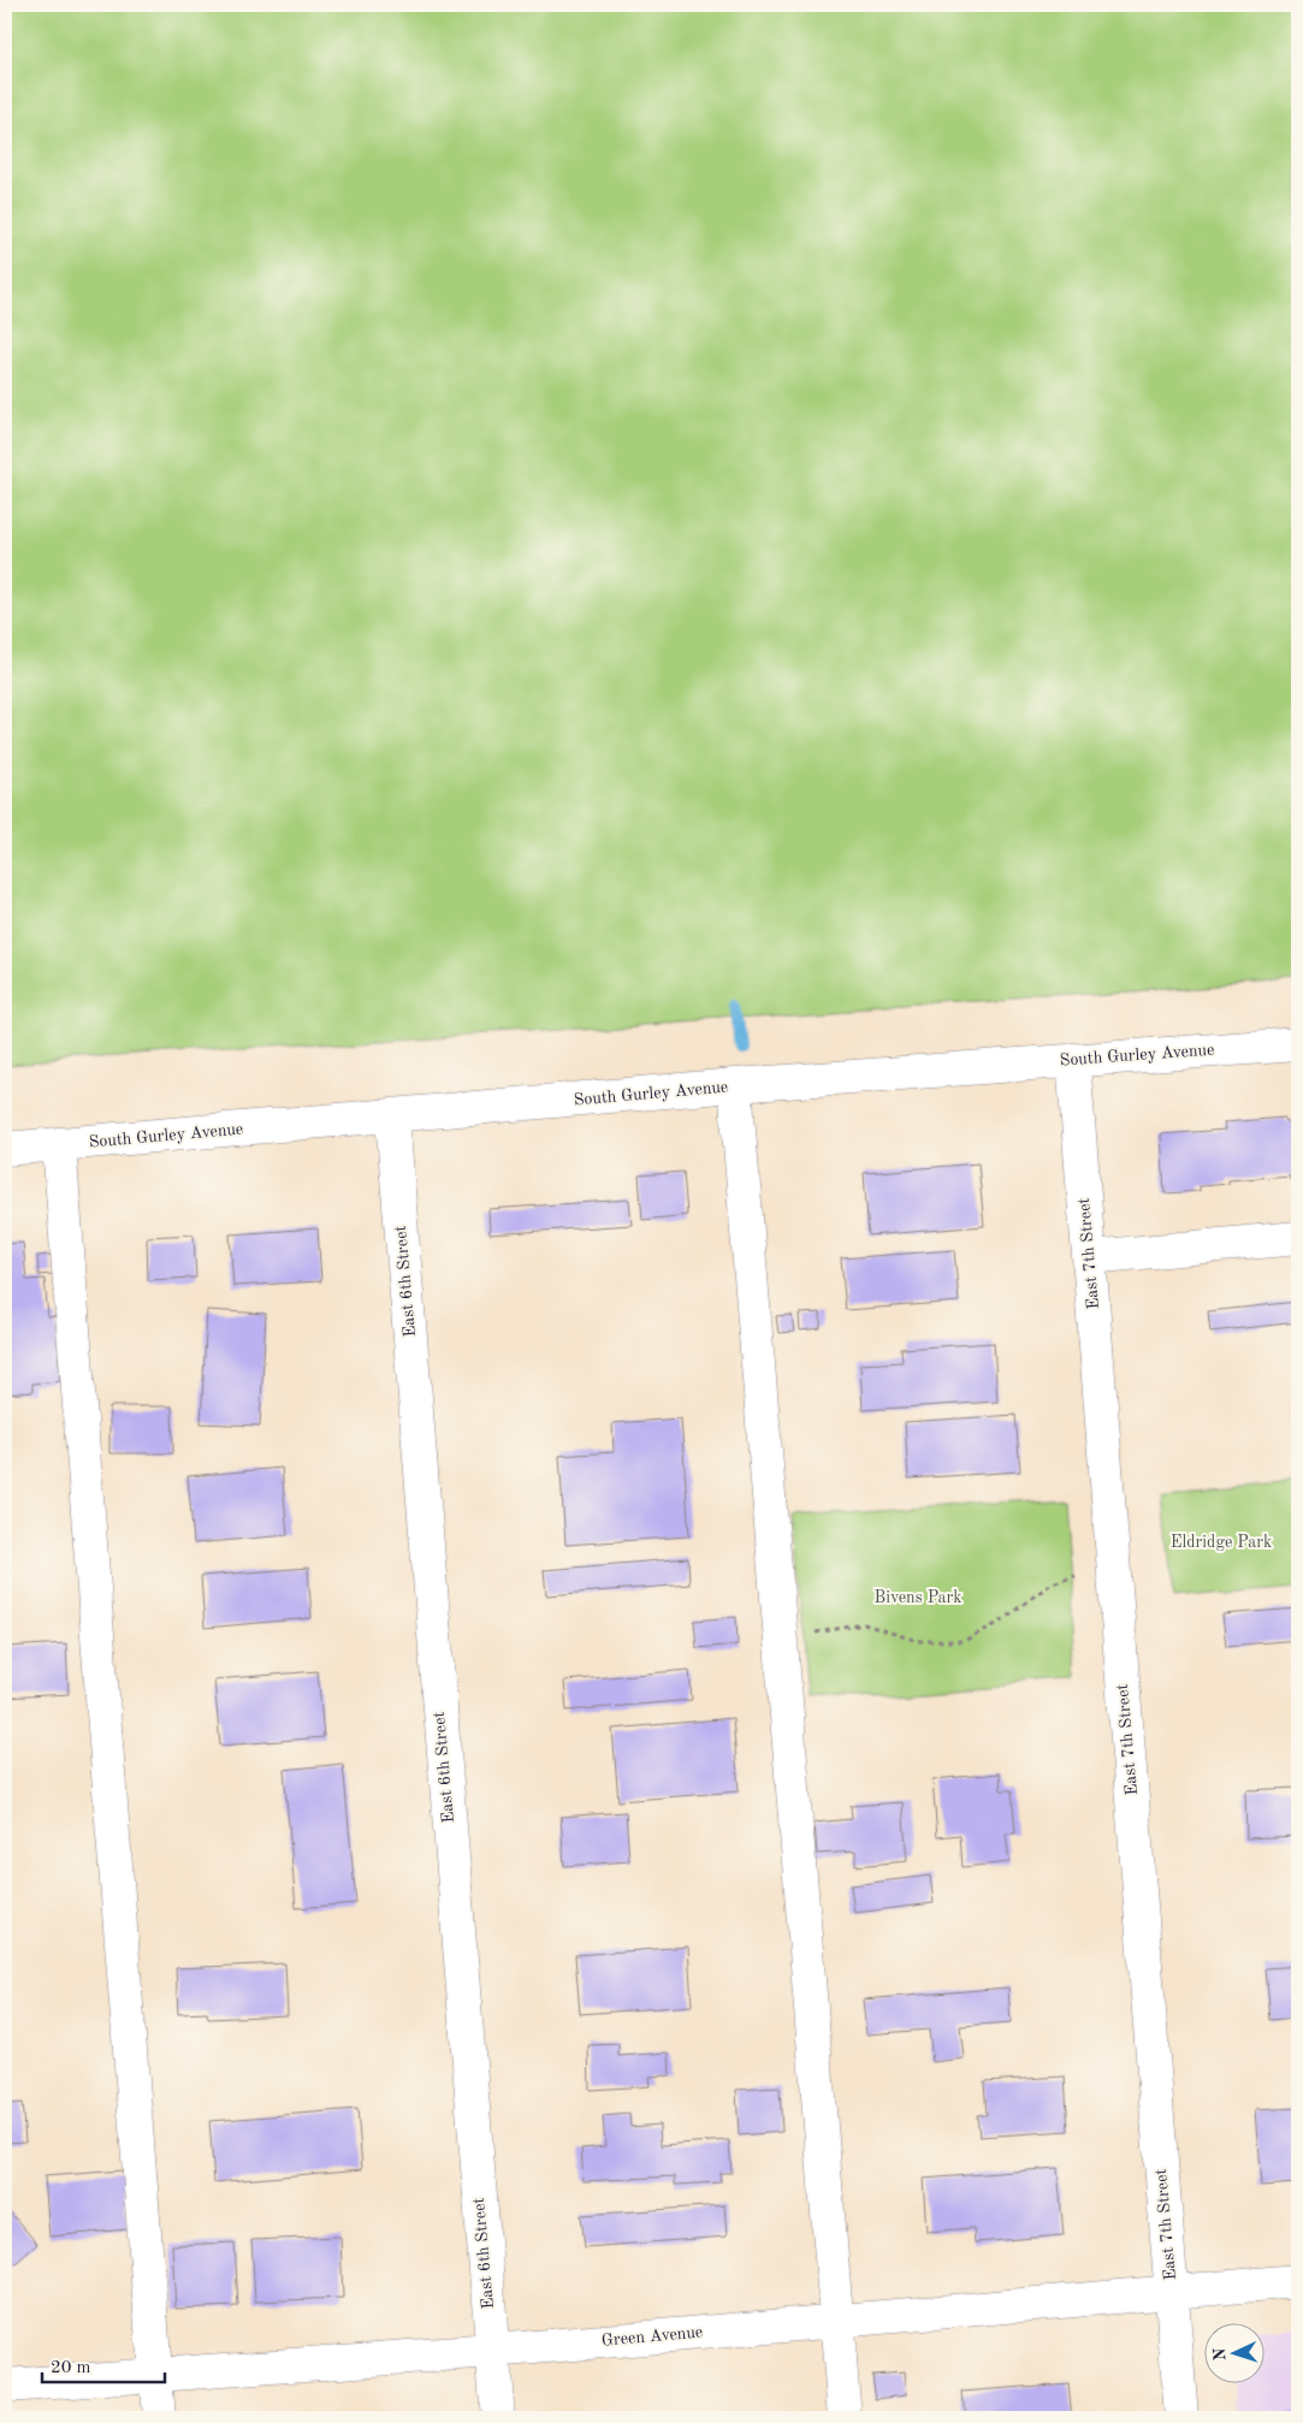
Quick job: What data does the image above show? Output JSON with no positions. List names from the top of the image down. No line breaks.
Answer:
{"streets":{"street":["South Gurley Avenue","East 7th Street","East 6th Street","Green Avenue"]},"crossings":[["South Gurley Avenue","East 7th Street"],["South Gurley Avenue","East 6th Street"],["East 7th Street","Green Avenue"],["East 6th Street","Green Avenue"]],"parks":["Eldridge Park","Bivens Park"],"scale_bar":"20 m","north":"left"}
